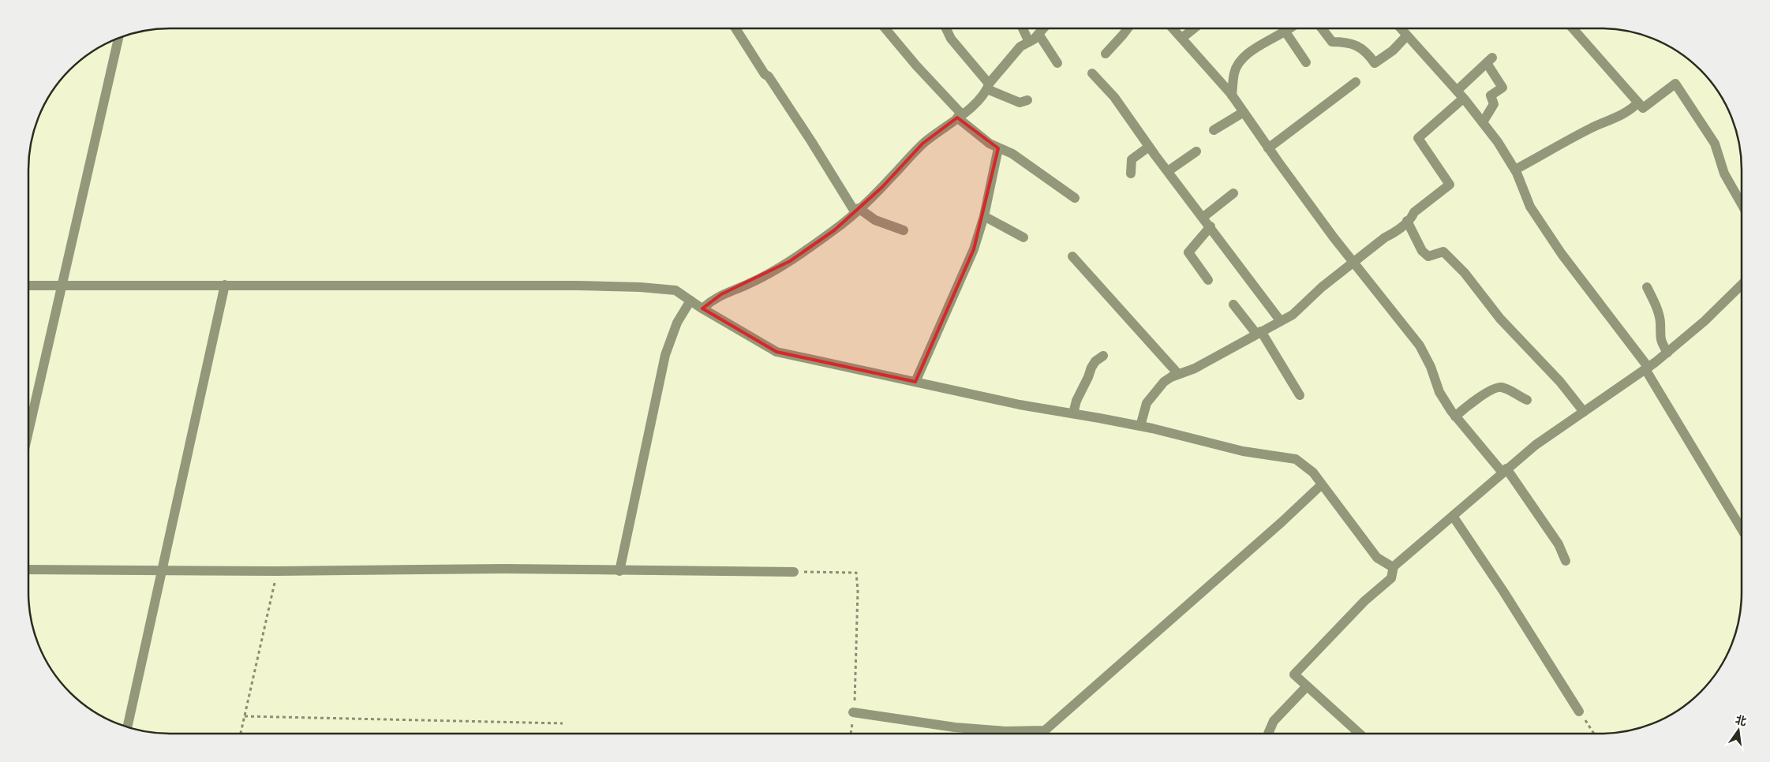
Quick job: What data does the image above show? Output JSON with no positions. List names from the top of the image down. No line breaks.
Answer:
{"north":"top"}
